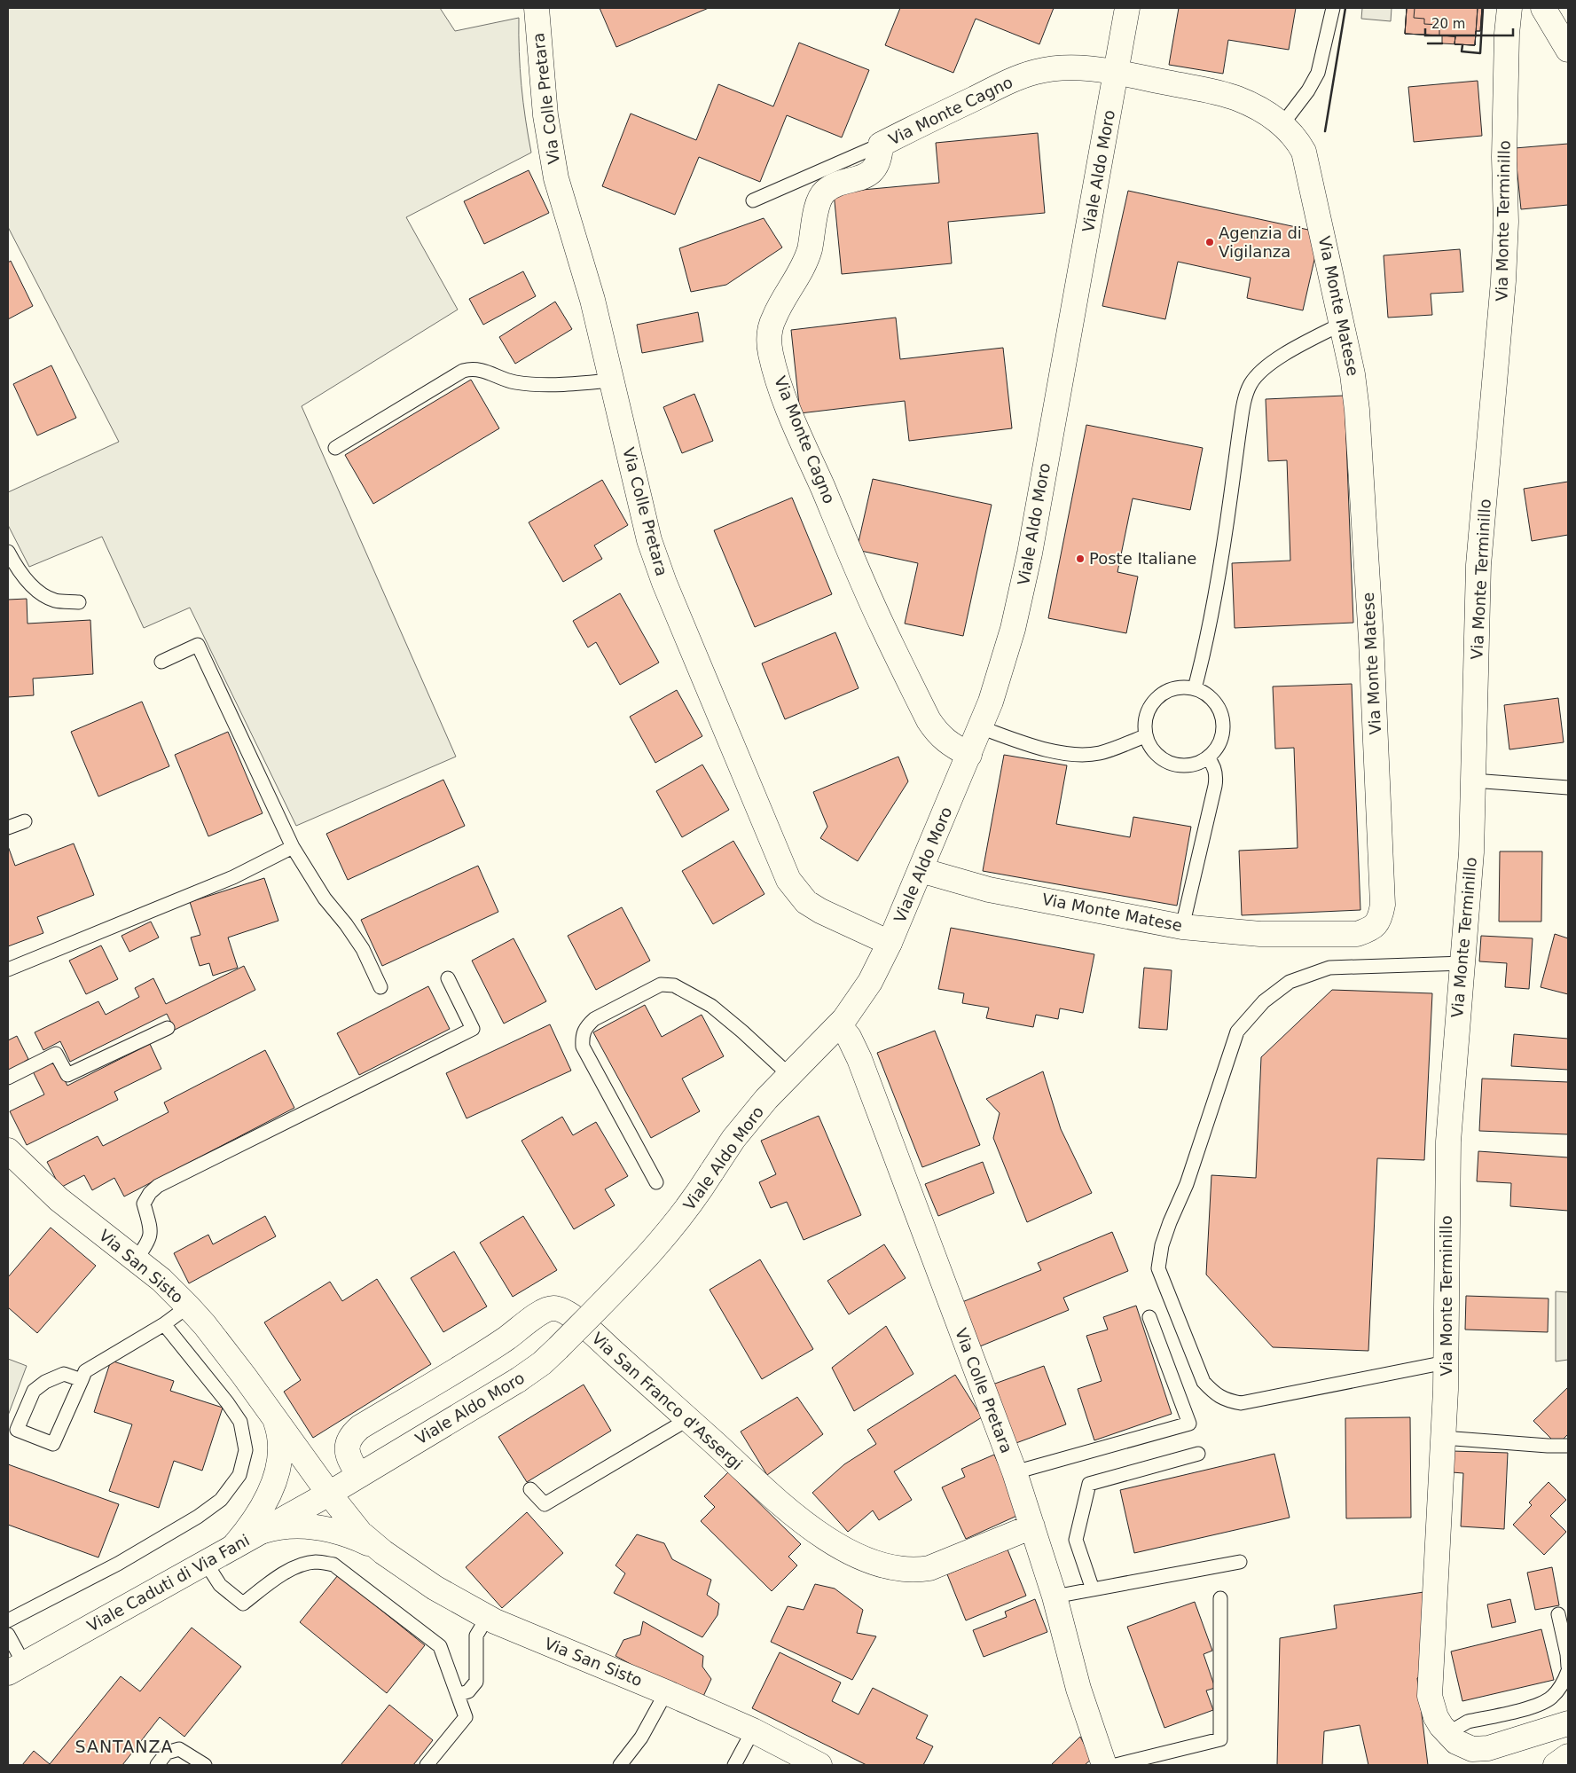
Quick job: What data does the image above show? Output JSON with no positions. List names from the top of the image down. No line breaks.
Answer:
{"streets":{"street":["Via Colle Pretara","Via Monte Cagno","Viale Aldo Moro","Via Monte Terminillo","Via Monte Matese","Via San Sisto","Via San Franco d'Assergi","Viale Caduti di Via Fani"]},"crossings":[["Via Colle Pretara","Viale Aldo Moro"],["Via Colle Pretara","Via San Franco d'Assergi"],["Via Monte Cagno","Viale Aldo Moro"],["Via Monte Cagno","Via Monte Matese"],["Viale Aldo Moro","Via Monte Matese"],["Viale Aldo Moro","Via San Sisto"],["Viale Aldo Moro","Via San Franco d'Assergi"],["Viale Aldo Moro","Viale Caduti di Via Fani"],["Via San Sisto","Viale Caduti di Via Fani"]],"districts":["SANTANZA"],"places":["Agenzia di Vigilanza","Poste Italiane"],"scale_bar":"20 m"}
